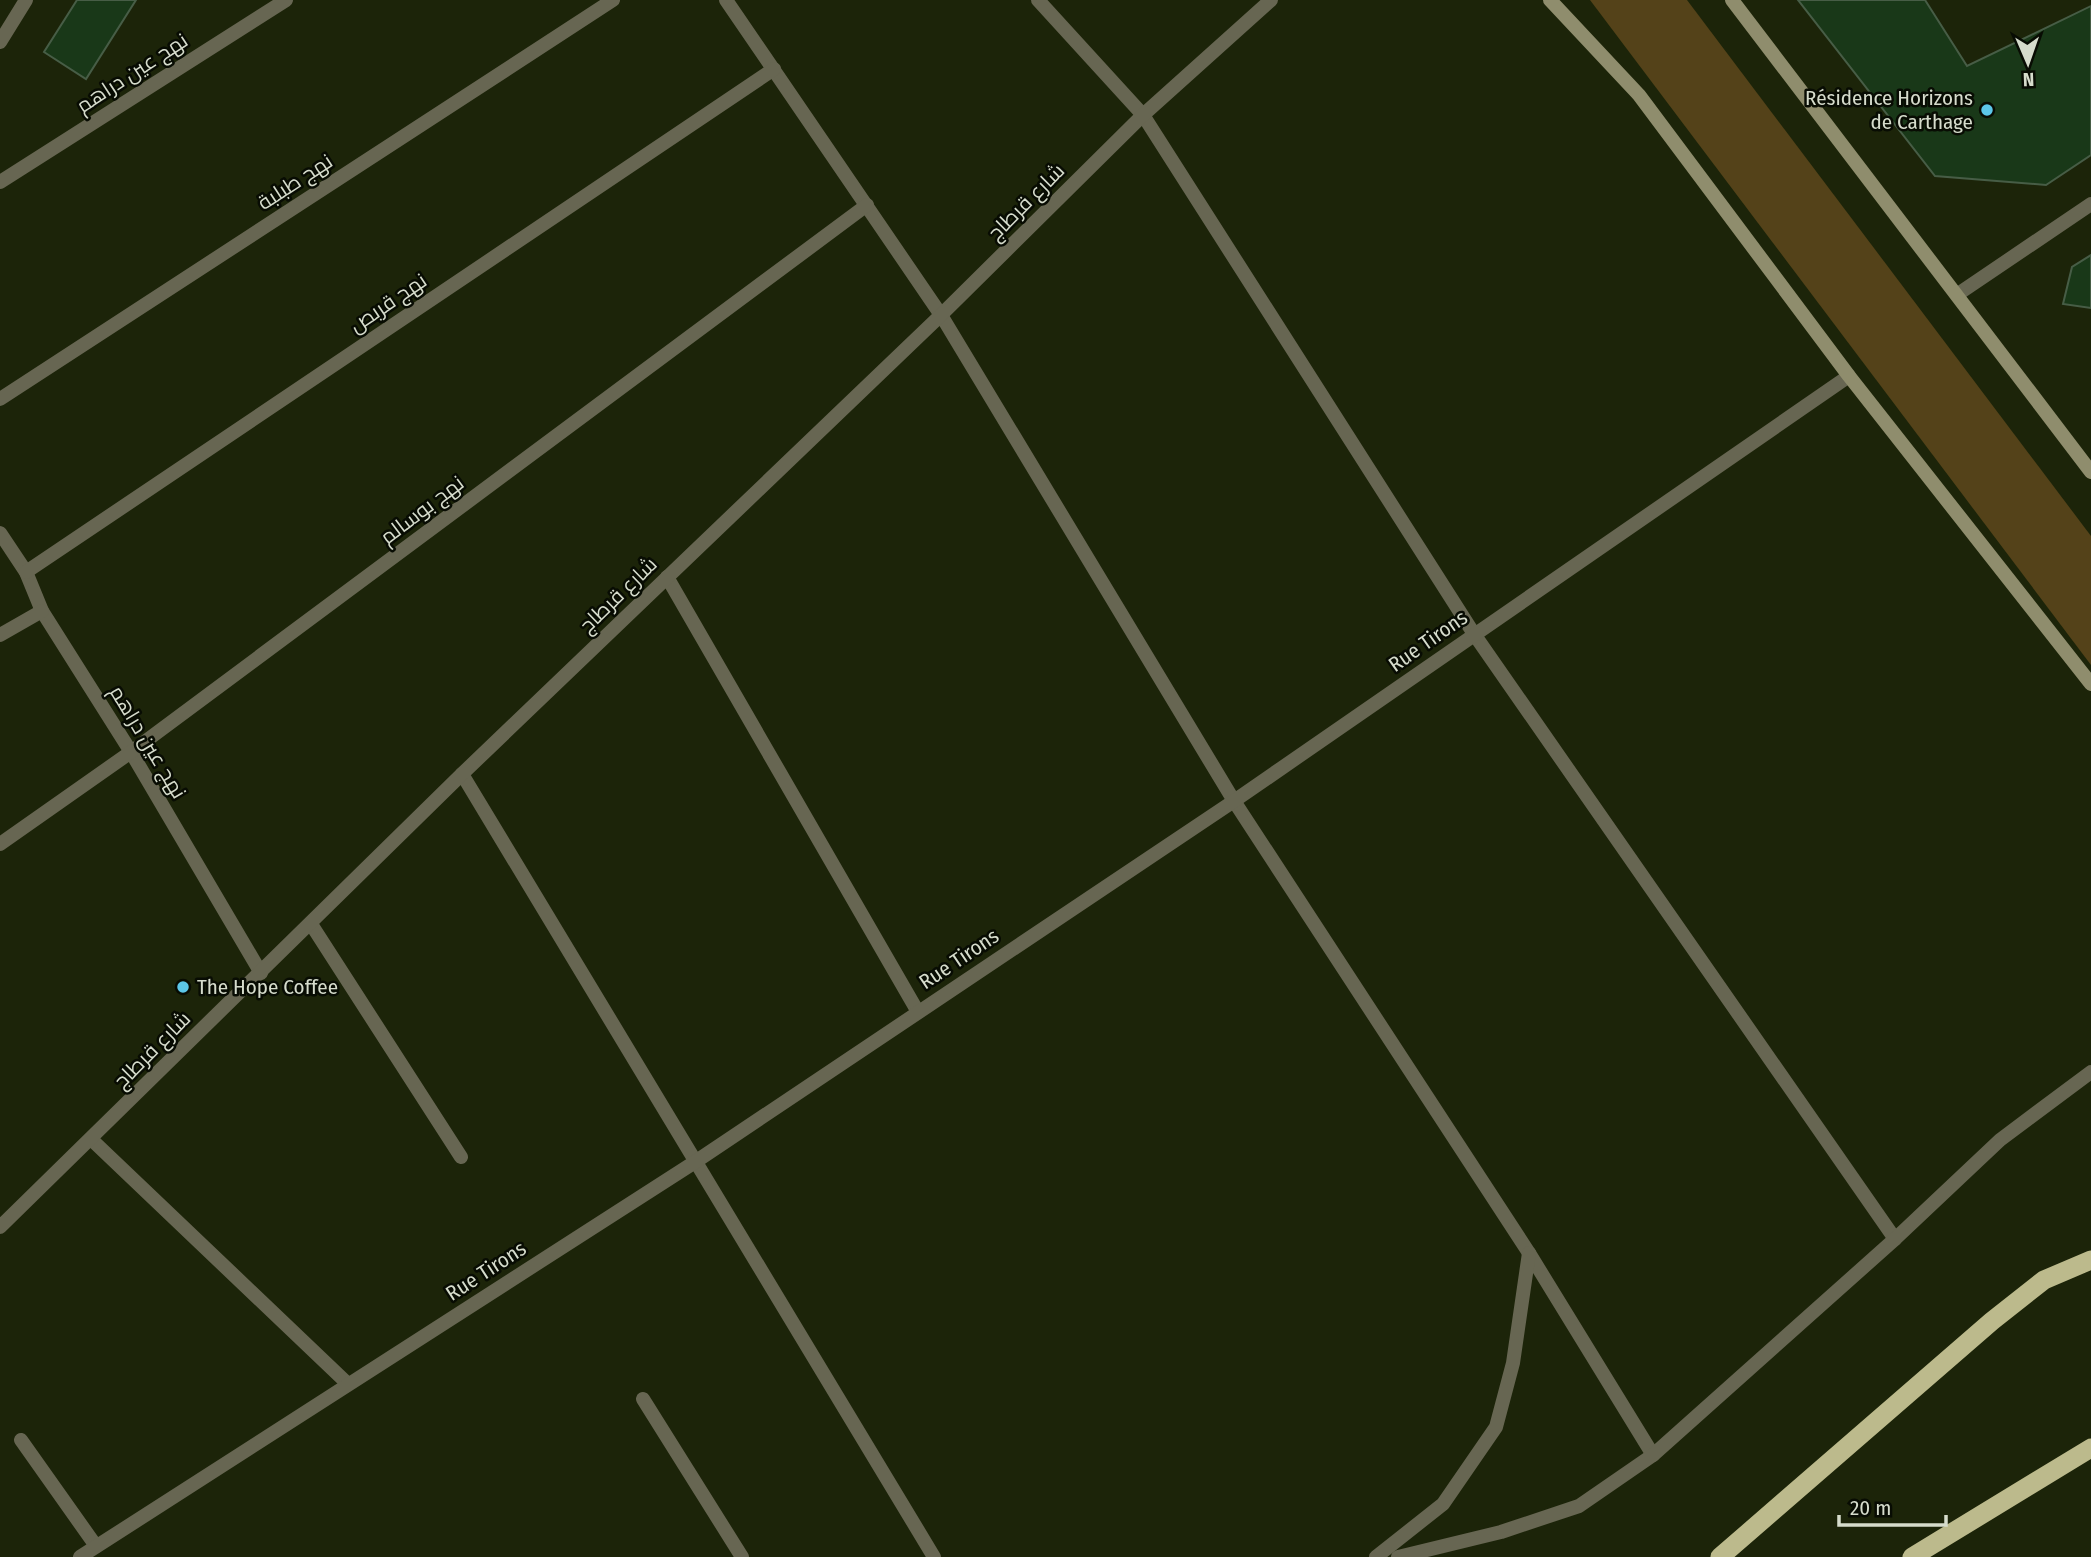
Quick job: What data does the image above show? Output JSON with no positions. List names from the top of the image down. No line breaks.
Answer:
{"streets":{"street":["نهج عين دراهم","نهج طبلبة","شارع قرطاج","نهج قربص","نهج بوسالم","Rue Tirons"]},"crossings":[["نهج عين دراهم","شارع قرطاج"],["نهج عين دراهم","نهج قربص"],["نهج عين دراهم","نهج بوسالم"]],"places":["Résidence Horizons de Carthage","The Hope Coffee"],"scale_bar":"20 m","north":"bottom"}
